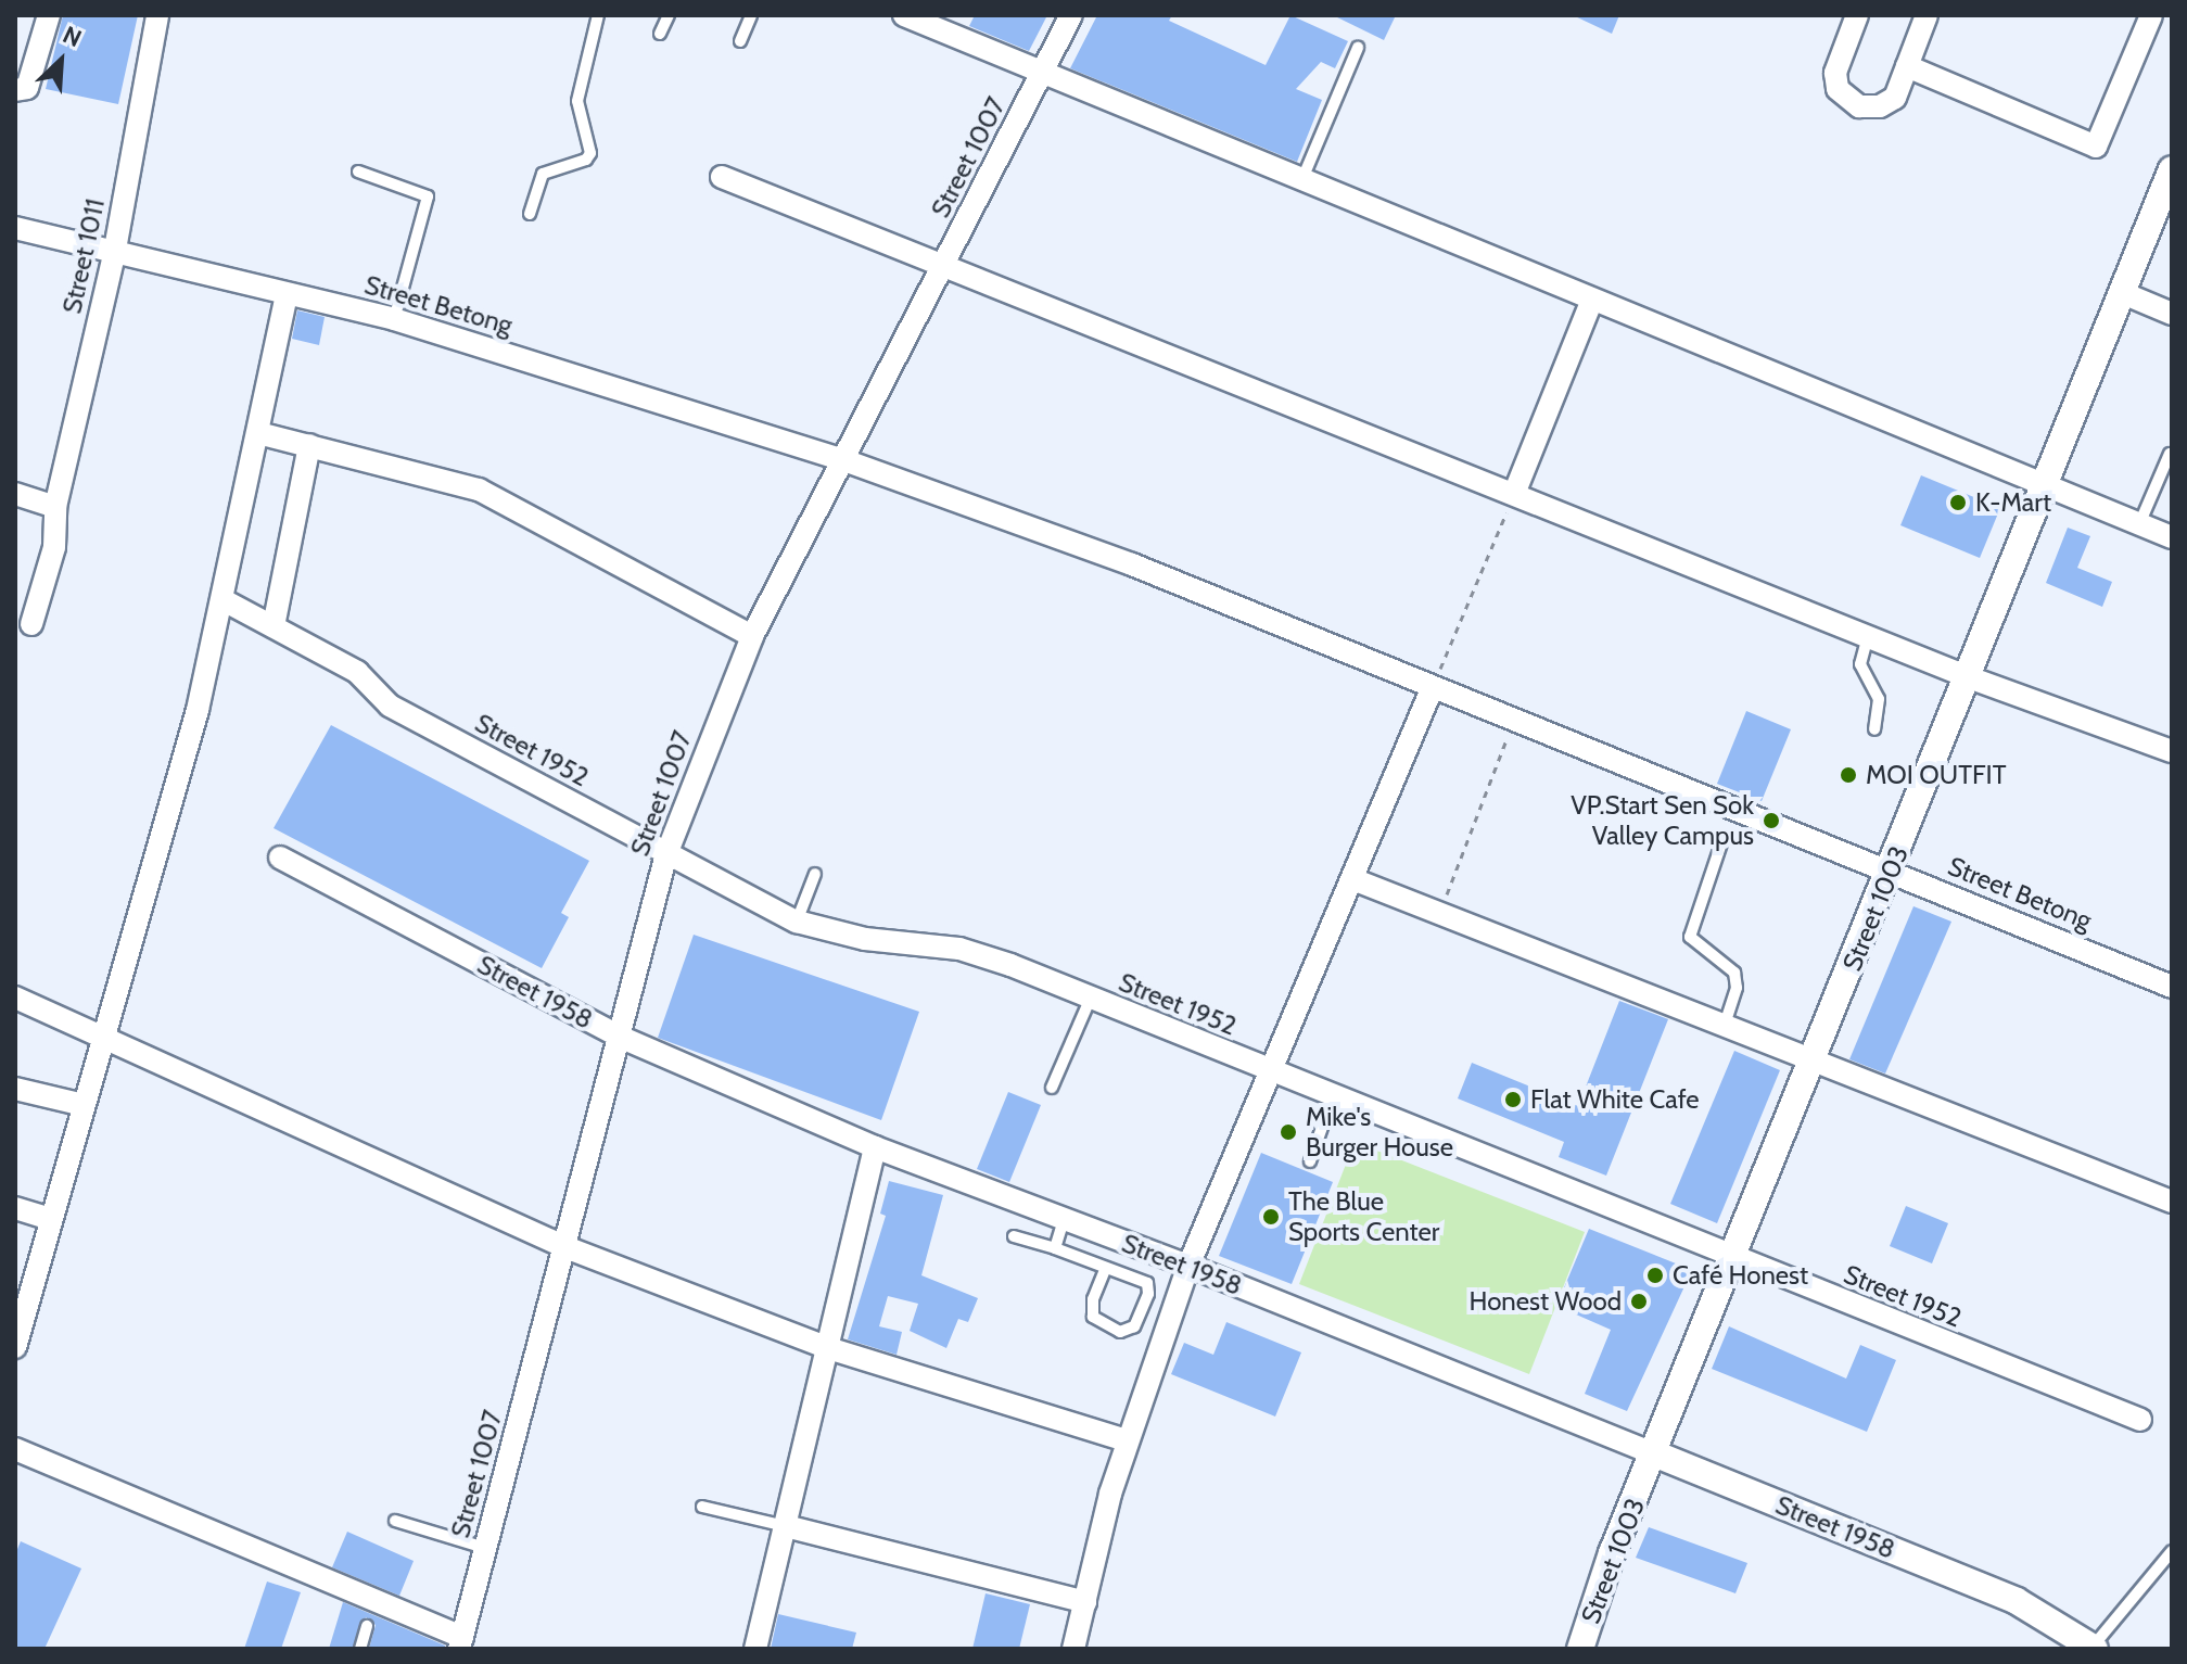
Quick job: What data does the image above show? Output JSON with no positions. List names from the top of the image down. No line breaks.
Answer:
{"streets":{"street":["Street 1007","Street 1011","Street Betong","Street 1952","Street 1003","Street 1958"]},"crossings":[["Street 1007","Street Betong"],["Street 1007","Street 1952"],["Street 1007","Street 1958"],["Street 1011","Street Betong"],["Street Betong","Street 1003"],["Street 1952","Street 1003"],["Street 1003","Street 1958"]],"places":["K-Mart","MOI OUTFIT","VP.Start Sen Sok Valley Campus","Flat White Cafe","Mike's Burger House","The Blue Sports Center","Café Honest","Honest Wood"],"north":"top right"}
